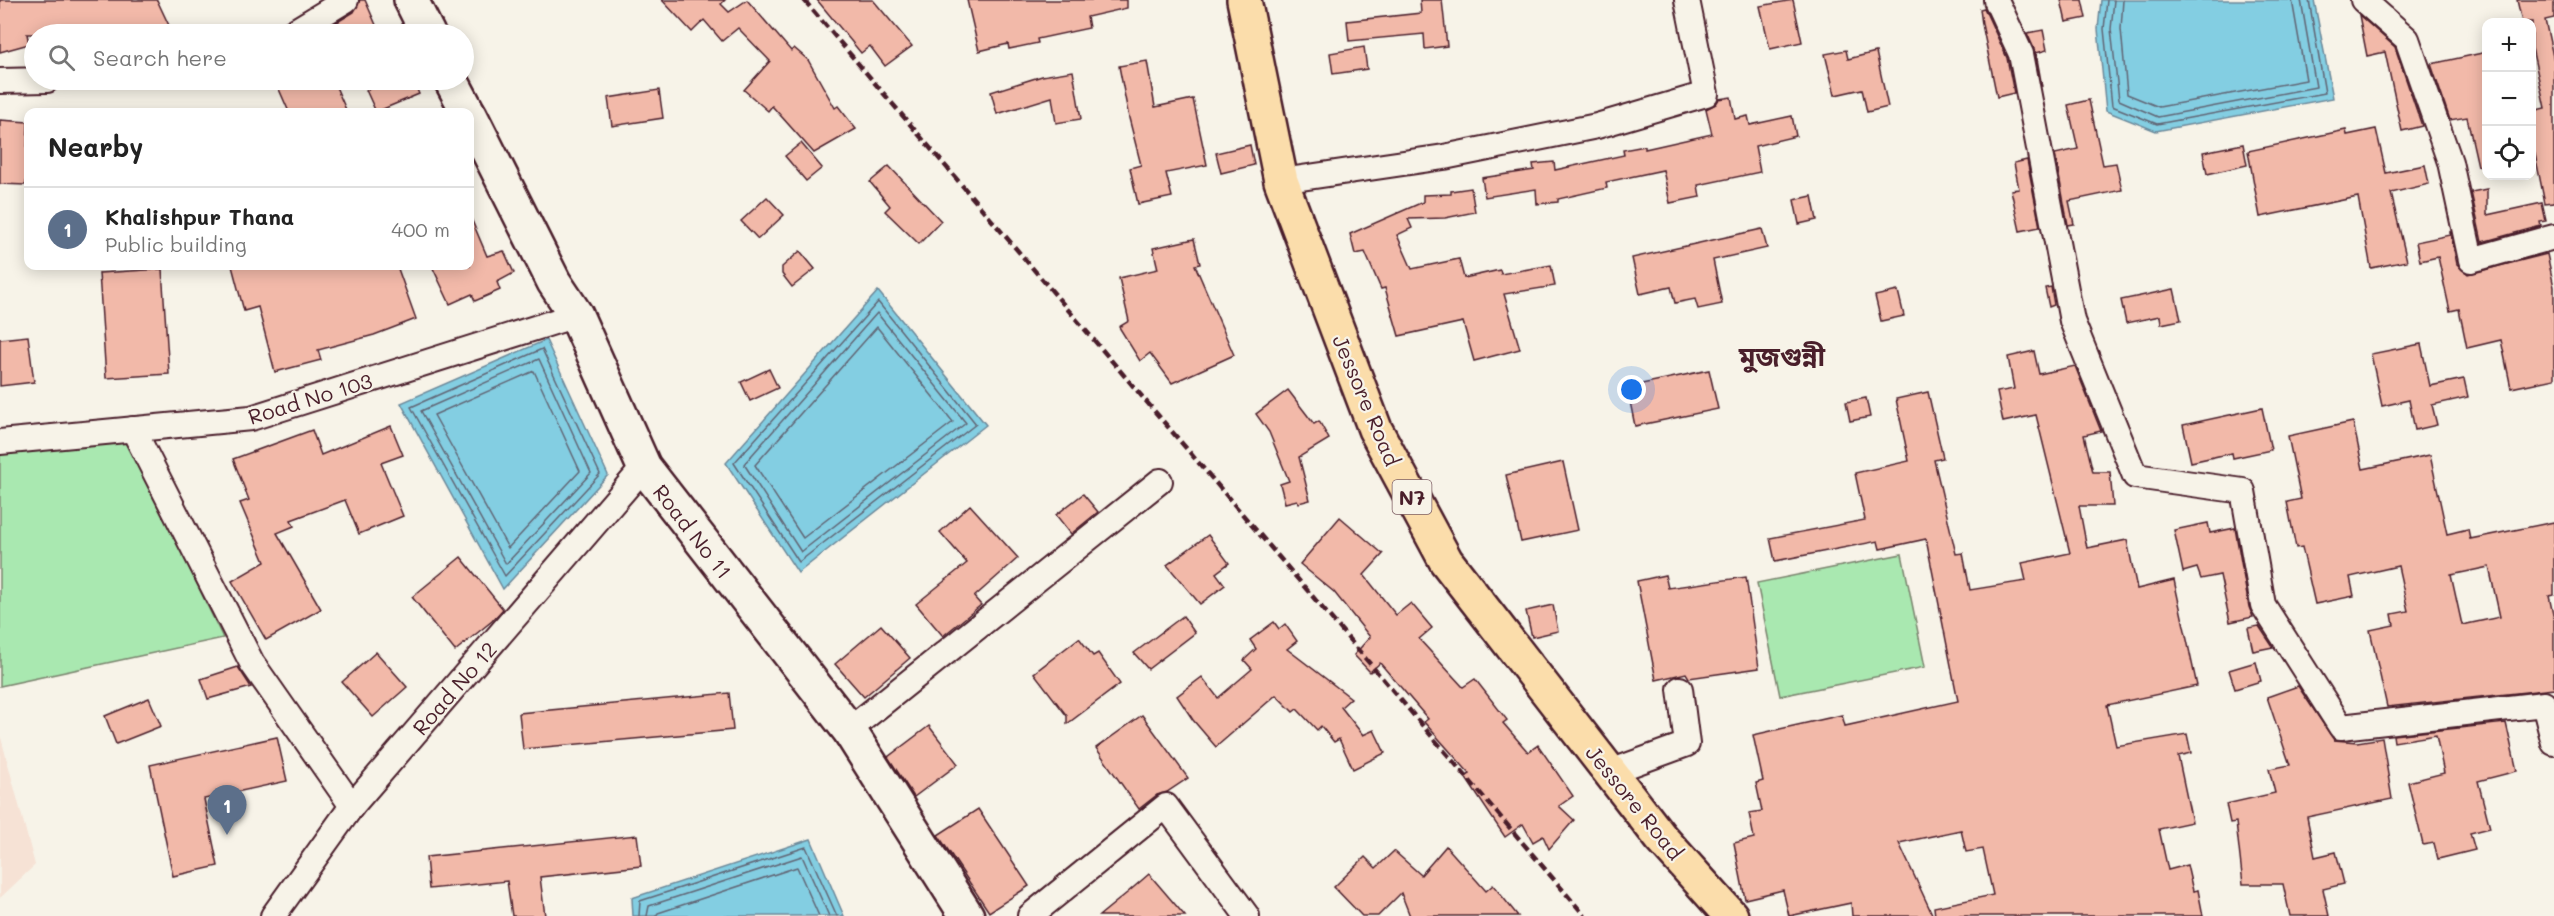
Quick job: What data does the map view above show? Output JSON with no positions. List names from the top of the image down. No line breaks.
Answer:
{"streets":{"highway":["Jessore Road","N7"],"street":["Road No 103","Road No 11","Road No 12"]},"crossings":[["Road No 103","Road No 11"],["Road No 11","Road No 12"]],"districts":["মুজগুন্নী"],"page":{"map_buttons":["+","−"],"search":"Search here","heading":"Nearby","list":[{"mark":"1","name":"Khalishpur Thana","note":"Public building","value":"400 m"}],"pins":"1"}}
